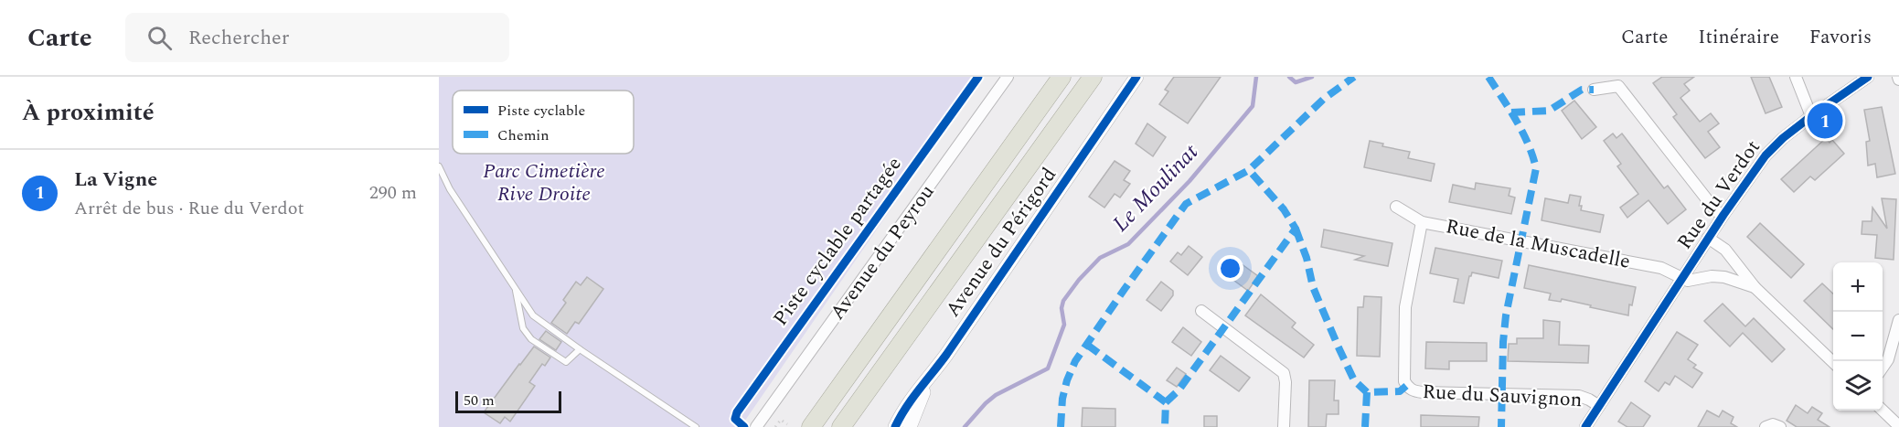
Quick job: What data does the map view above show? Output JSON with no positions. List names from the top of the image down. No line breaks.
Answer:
{"streets":{"street":["Rue du Verdot","Avenue du Périgord","Rue de la Muscadelle","Avenue du Peyrou","Rue du Sauvignon"],"cycle path":["Piste cyclable partagée"]},"crossings":[["Rue du Verdot","Rue de la Muscadelle"],["Rue du Verdot","Rue du Sauvignon"],["Rue de la Muscadelle","Rue du Sauvignon"]],"water":["Le Moulinat"],"parks":["Parc Cimetière Rive Droite"],"legend":["Piste cyclable","Chemin"],"scale_bar":"50 m","page":{"header":"Carte","search":"Rechercher","nav":["Carte","Itinéraire","Favoris"],"heading":"À proximité","pins":"1","list":[{"mark":"1","name":"La Vigne","note":"Arrêt de bus · Rue du Verdot","value":"290 m"}],"map_buttons":["+","−"],"scale":"50 m"}}
